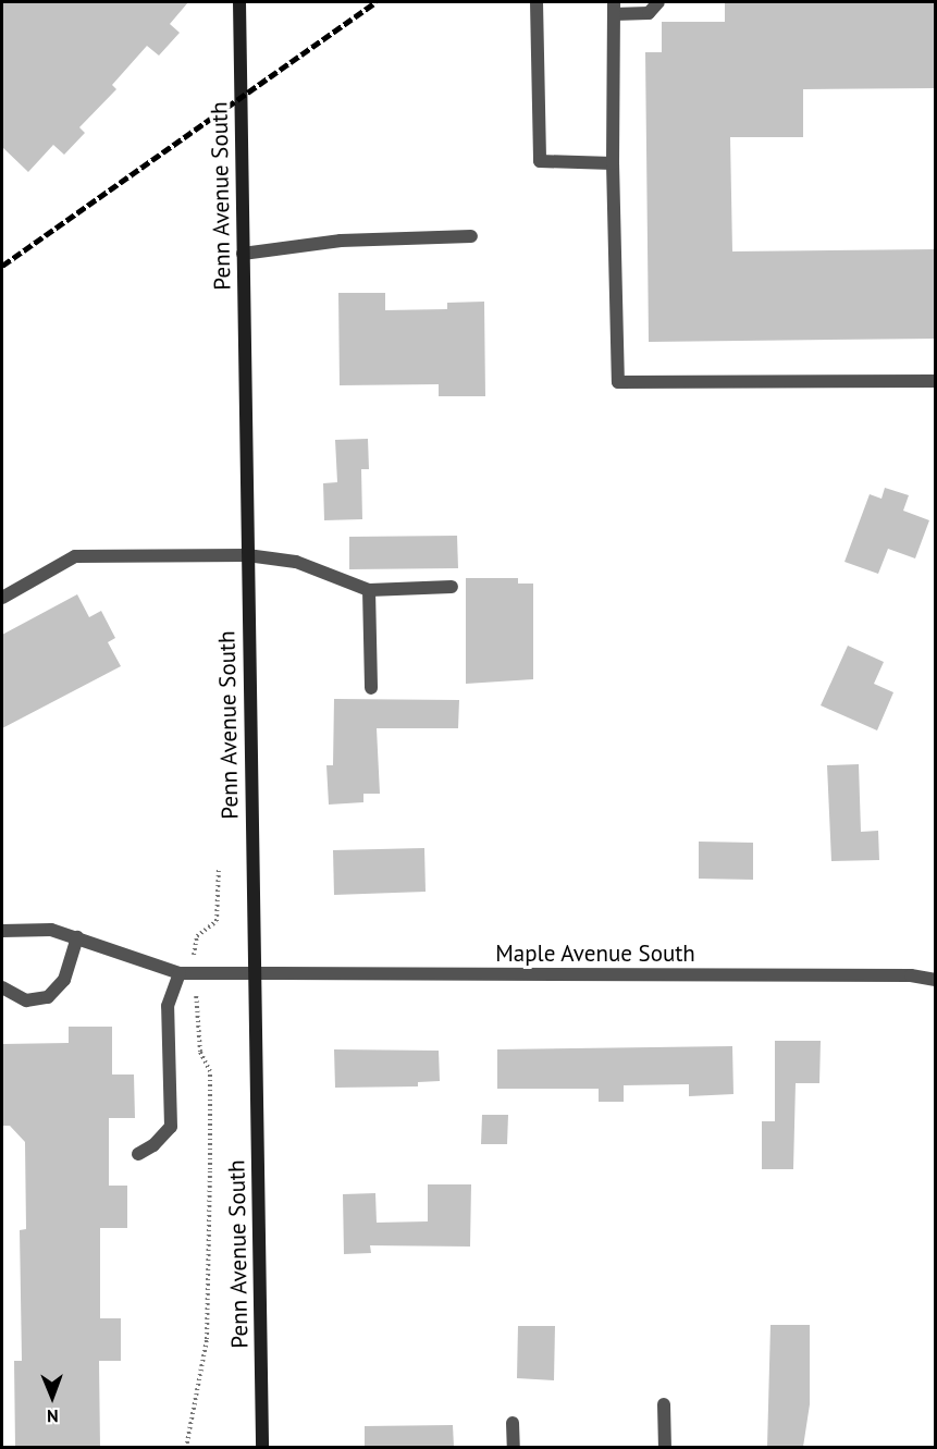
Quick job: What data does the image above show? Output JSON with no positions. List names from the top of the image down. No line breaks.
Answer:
{"streets":{"main road":["Penn Avenue South"],"street":["Maple Avenue South"]},"crossings":[["Penn Avenue South","Maple Avenue South"]],"north":"bottom"}
